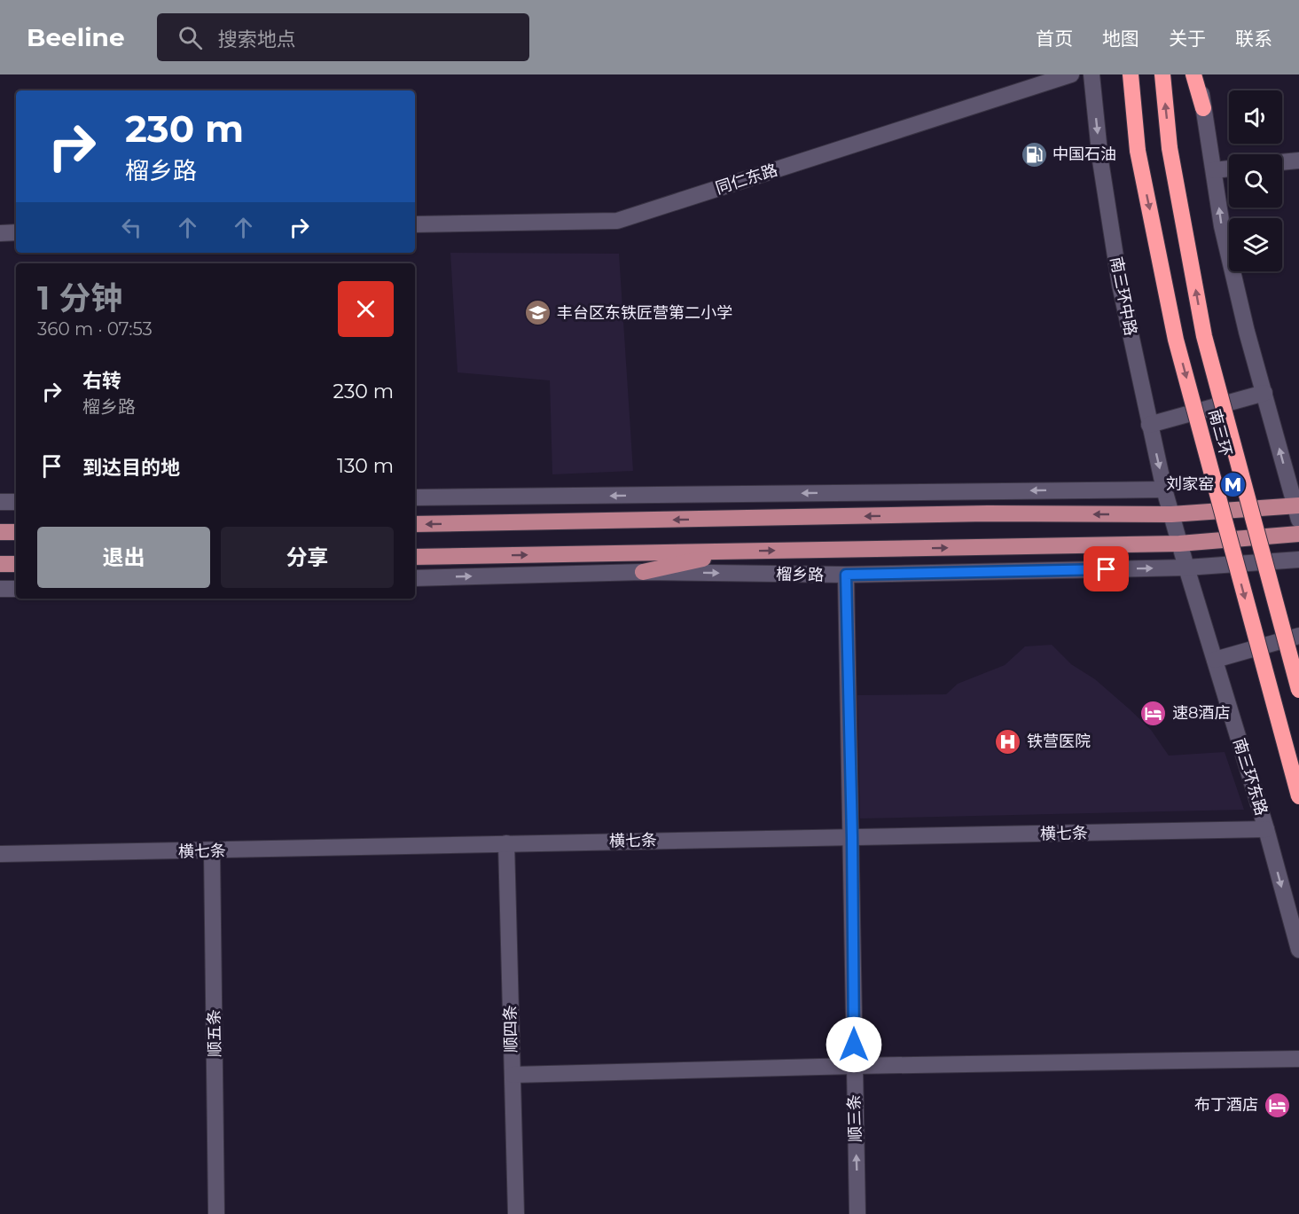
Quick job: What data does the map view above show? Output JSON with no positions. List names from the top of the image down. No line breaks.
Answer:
{"streets":{"highway":["南三环"],"main road":["榴乡路"],"street":["同仁东路","南三环中路","南三环东路","横七条","顺四条","顺五条","顺三条"]},"crossings":[["南三环中路","榴乡路"],["南三环中路","南三环东路"],["榴乡路","南三环东路"],["榴乡路","顺三条"],["南三环东路","横七条"],["横七条","顺四条"],["横七条","顺五条"],["横七条","顺三条"]],"places":{"fuel station":["中国石油"],"school or university":["丰台区东铁匠营第二小学"],"metro station":["刘家窑"],"hotel":["速8酒店","布丁酒店"],"hospital":["铁营医院"]},"page":{"header":"Beeline","search":"搜索地点","nav":["首页","地图","关于","联系"],"turn":["230 m","榴乡路"],"heading":["1 分钟","360 m · 07:53"],"list":[{"name":"右转","note":"榴乡路","value":"230 m"},{"name":"到达目的地","value":"130 m"}],"buttons":["退出","分享"]}}
